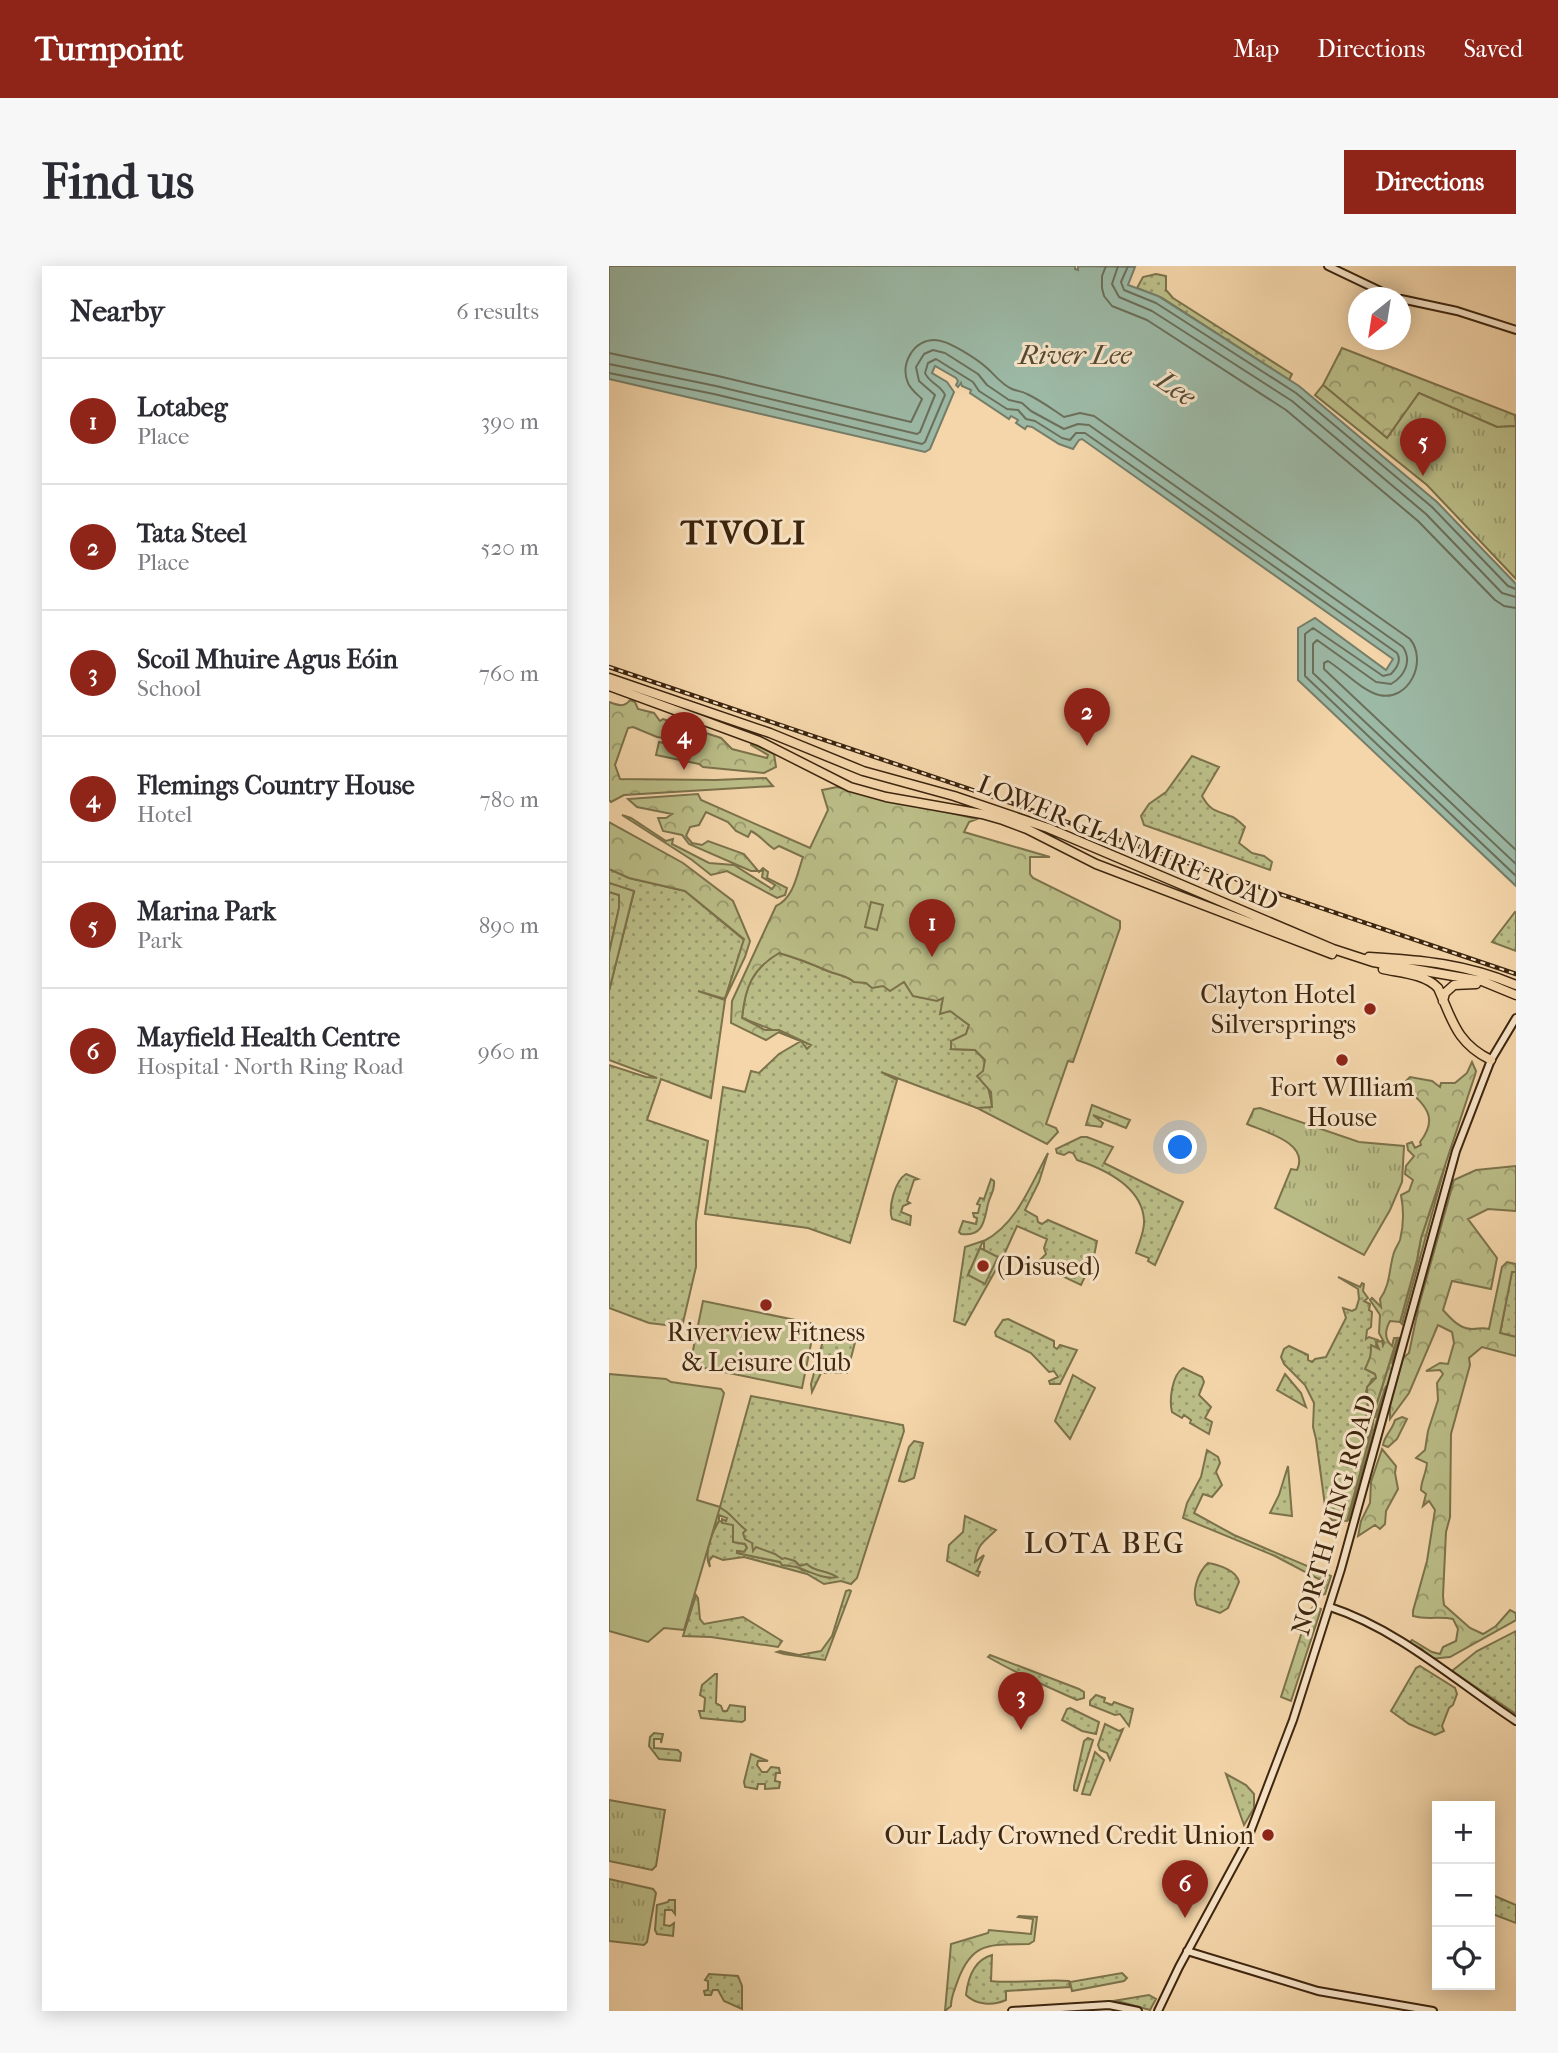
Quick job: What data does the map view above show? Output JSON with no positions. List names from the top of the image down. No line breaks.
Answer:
{"streets":{"highway":["LOWER GLANMIRE ROAD"],"main road":["NORTH RING ROAD"]},"districts":["TIVOLI","LOTA BEG"],"water":["River Lee","Lee"],"places":["Clayton Hotel Silversprings","Fort WIlliam House","(Disused)","Riverview Fitness & Leisure Club","Our Lady Crowned Credit Union"],"north":"bottom left","page":{"header":"Turnpoint","nav":["Map","Directions","Saved"],"buttons":"Directions","title":"Find us","heading":["Nearby","6 results"],"list":[{"mark":"1","name":"Lotabeg","note":"Place","value":"390 m"},{"mark":"2","name":"Tata Steel","note":"Place","value":"520 m"},{"mark":"3","name":"Scoil Mhuire Agus Eóin","note":"School","value":"760 m"},{"mark":"4","name":"Flemings Country House","note":"Hotel","value":"780 m"},{"mark":"5","name":"Marina Park","note":"Park","value":"890 m"},{"mark":"6","name":"Mayfield Health Centre","note":"Hospital · North Ring Road","value":"960 m"}],"pins":["5","2","4","1","3","6"],"map_buttons":["+","−"]}}
